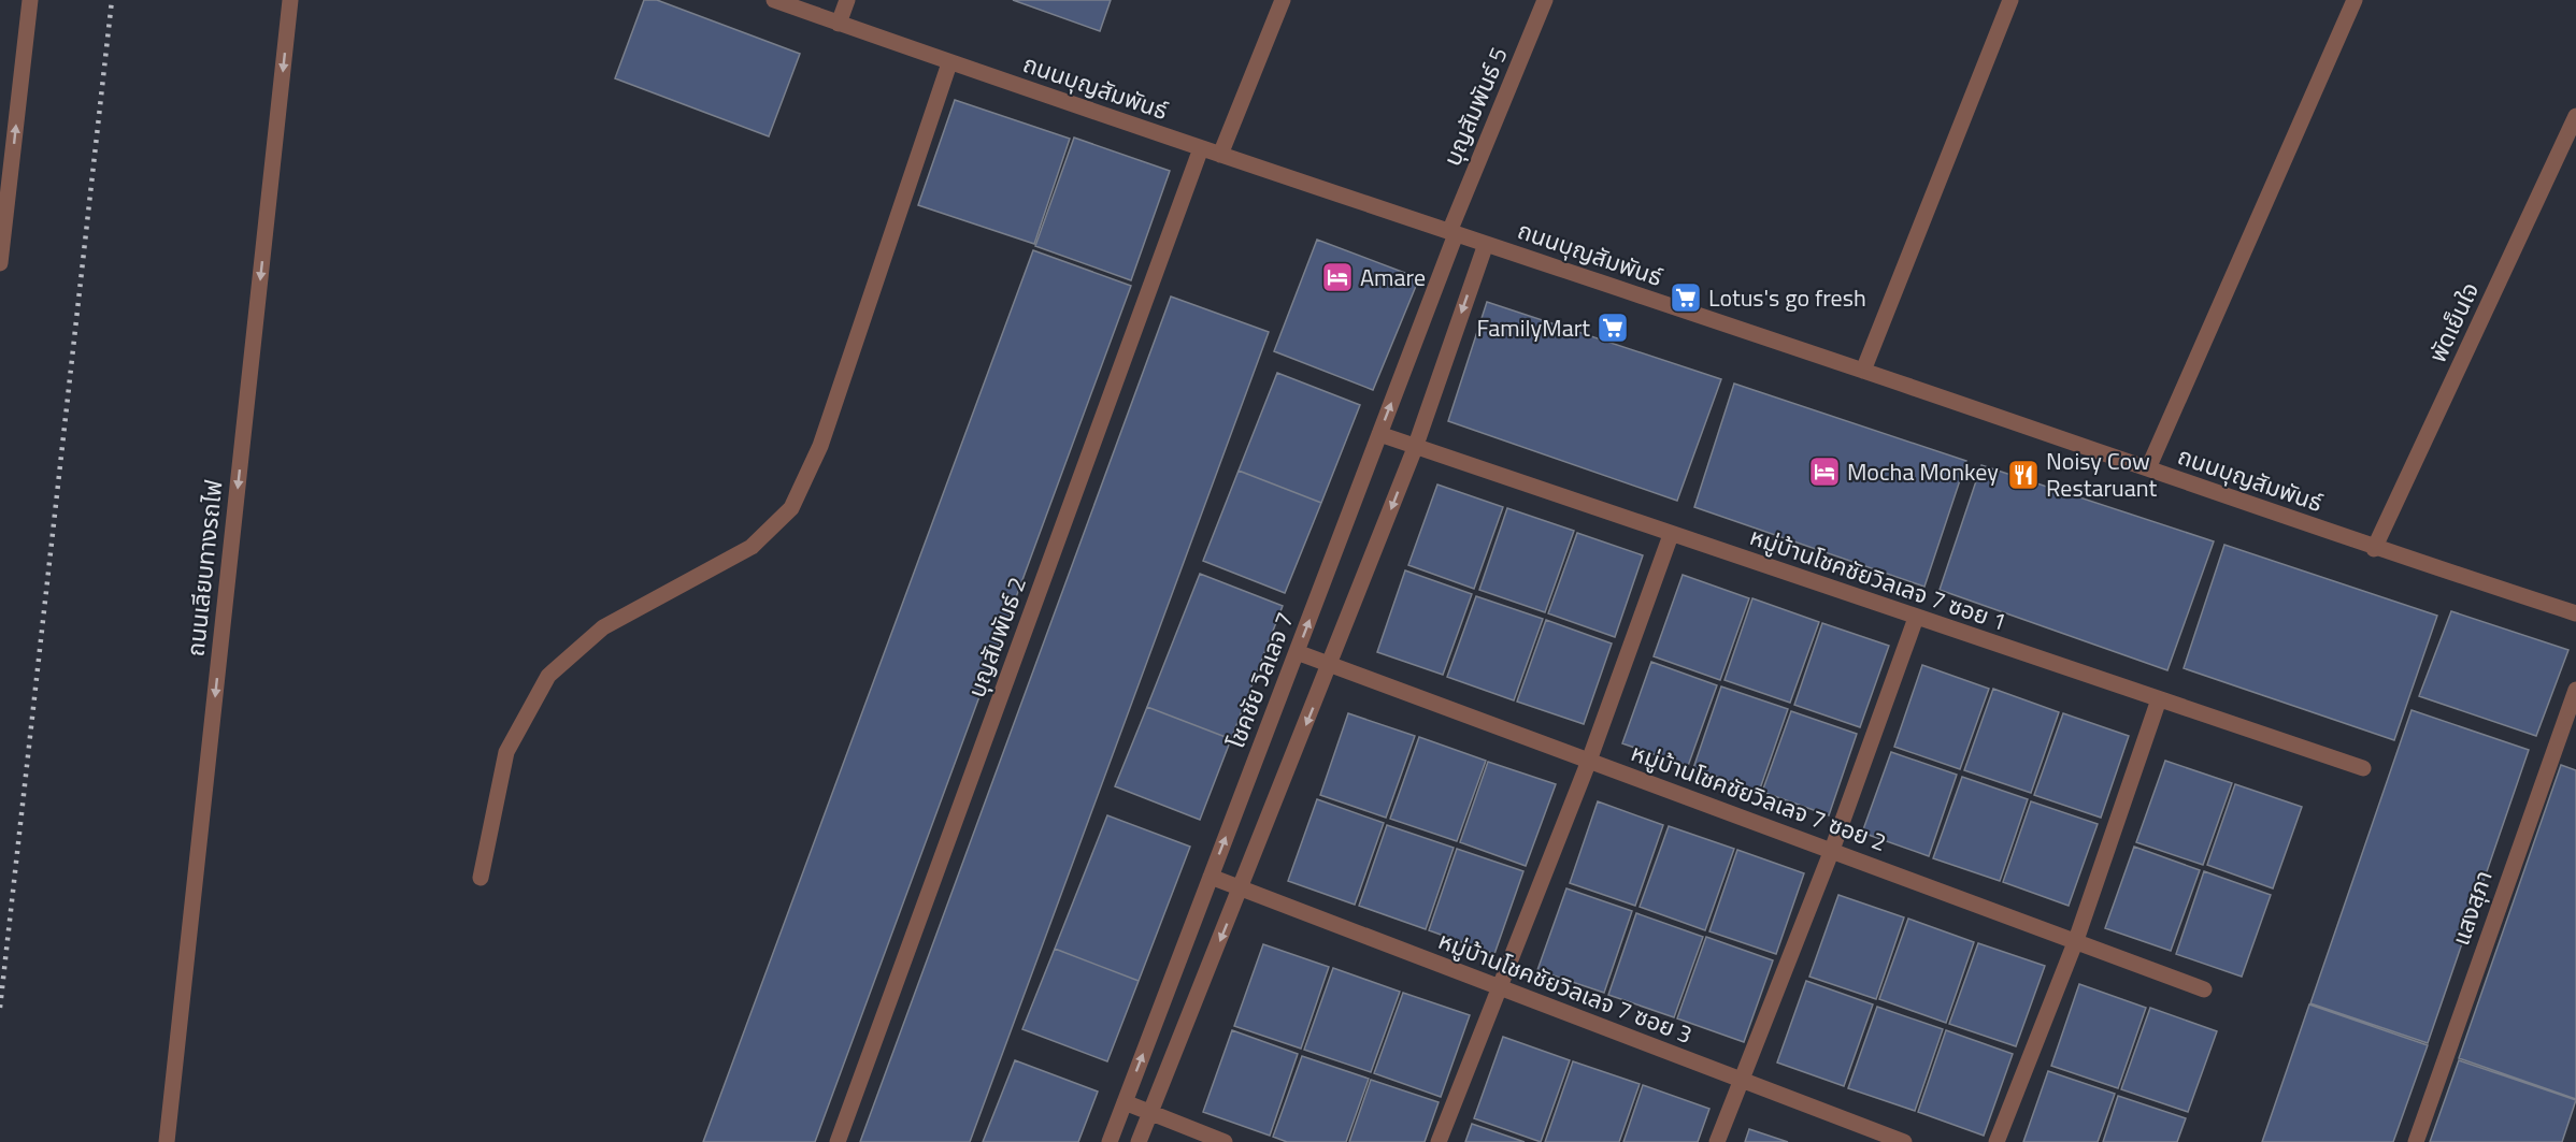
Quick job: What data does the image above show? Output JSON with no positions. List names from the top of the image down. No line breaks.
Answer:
{"streets":{"street":["ถนนบุญสัมพันธ์","บุญสัมพันธ์ 5","พัดเย็นใจ","ถนนเลียบทางรถไฟ","หมู่บ้านโชคชัยวิลเลจ 7 ซอย 1","บุญสัมพันธ์ 2","โชคชัย วิลเลจ 7","หมู่บ้านโชคชัยวิลเลจ 7 ซอย 2","แสงสุภา","หมู่บ้านโชคชัยวิลเลจ 7 ซอย 3"]},"crossings":[["ถนนบุญสัมพันธ์","บุญสัมพันธ์ 5"],["ถนนบุญสัมพันธ์","พัดเย็นใจ"],["ถนนบุญสัมพันธ์","บุญสัมพันธ์ 2"],["ถนนบุญสัมพันธ์","โชคชัย วิลเลจ 7"],["บุญสัมพันธ์ 5","โชคชัย วิลเลจ 7"],["หมู่บ้านโชคชัยวิลเลจ 7 ซอย 1","โชคชัย วิลเลจ 7"],["โชคชัย วิลเลจ 7","หมู่บ้านโชคชัยวิลเลจ 7 ซอย 2"],["โชคชัย วิลเลจ 7","หมู่บ้านโชคชัยวิลเลจ 7 ซอย 3"]],"one_way":["ถนนเลียบทางรถไฟ"],"places":{"hotel":["Amare","Mocha Monkey"],"supermarket":["Lotus's go fresh","FamilyMart"],"restaurant":["Noisy Cow Restaruant"]}}
